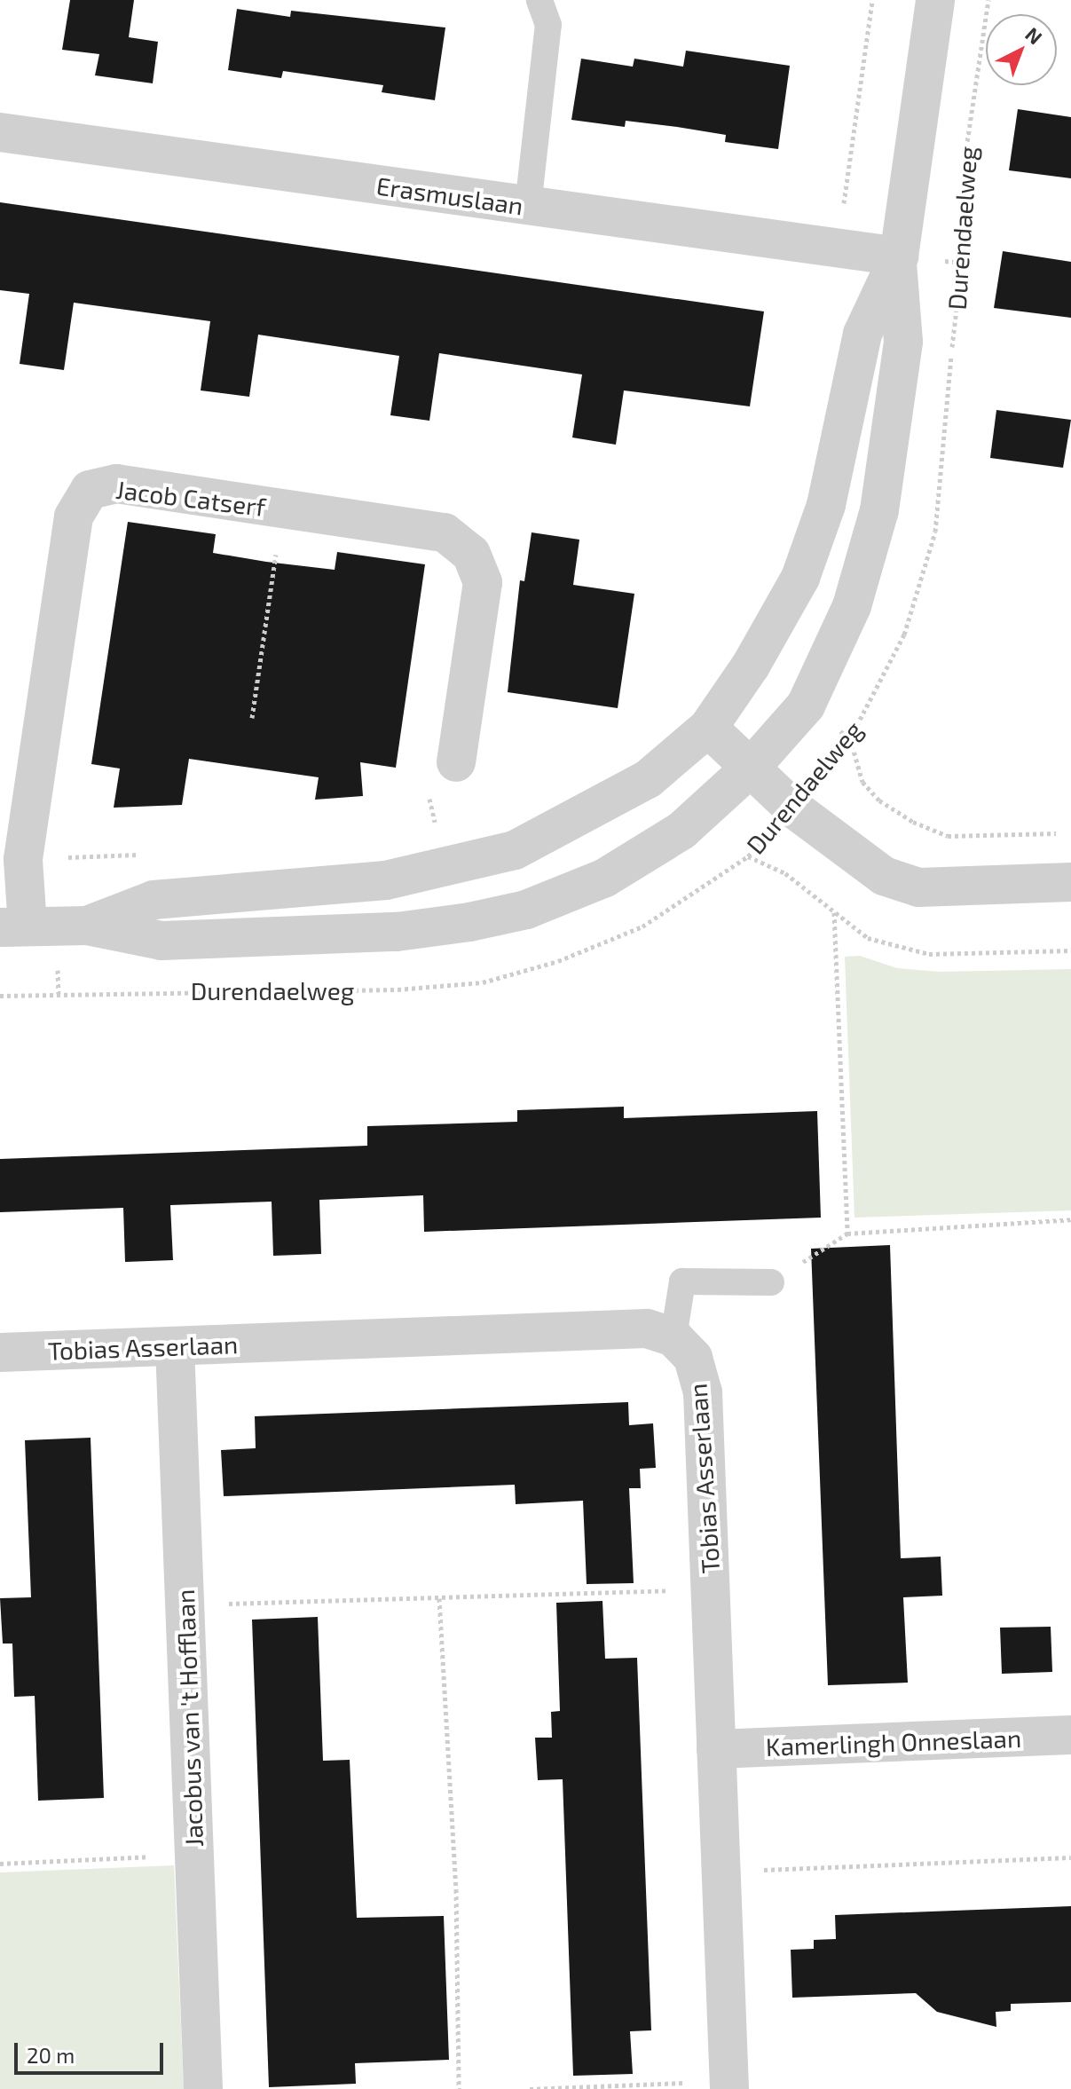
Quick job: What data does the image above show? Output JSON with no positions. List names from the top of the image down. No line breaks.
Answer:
{"streets":{"street":["Erasmuslaan","Durendaelweg","Jacob Catserf","Tobias Asserlaan","Jacobus van 't Hofflaan","Kamerlingh Onneslaan"]},"crossings":[["Erasmuslaan","Durendaelweg"],["Durendaelweg","Jacob Catserf"],["Tobias Asserlaan","Jacobus van 't Hofflaan"],["Tobias Asserlaan","Kamerlingh Onneslaan"]],"scale_bar":"20 m","north":"top right"}
